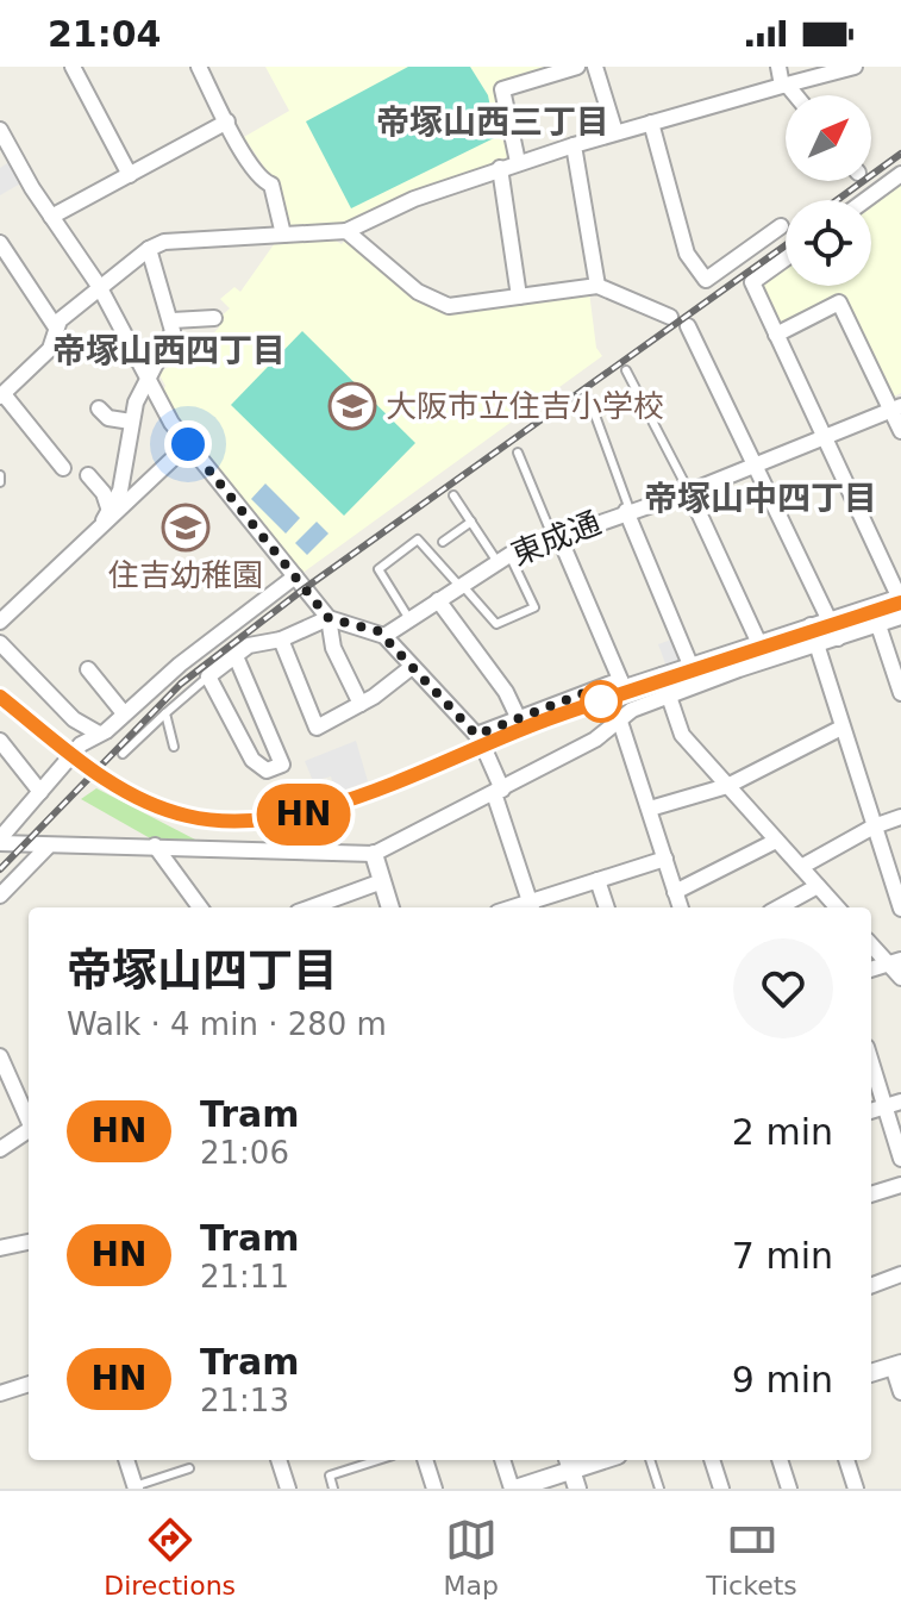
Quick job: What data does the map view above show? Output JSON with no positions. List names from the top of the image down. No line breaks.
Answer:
{"streets":{"street":["東成通"]},"districts":["帝塚山西三丁目","帝塚山西四丁目","帝塚山中四丁目"],"places":{"school or university":["大阪市立住吉小学校","住吉幼稚園"]},"lines":["tram line HN"],"north":"top right","page":{"status":"21:04","on_map":"HN","heading":["帝塚山四丁目","Walk · 4 min · 280 m"],"list":[{"mark":"HN","name":"Tram","note":"21:06","value":"2 min"},{"mark":"HN","name":"Tram","note":"21:11","value":"7 min"},{"mark":"HN","name":"Tram","note":"21:13","value":"9 min"}],"tabs":["Directions","Map","Tickets"]}}
